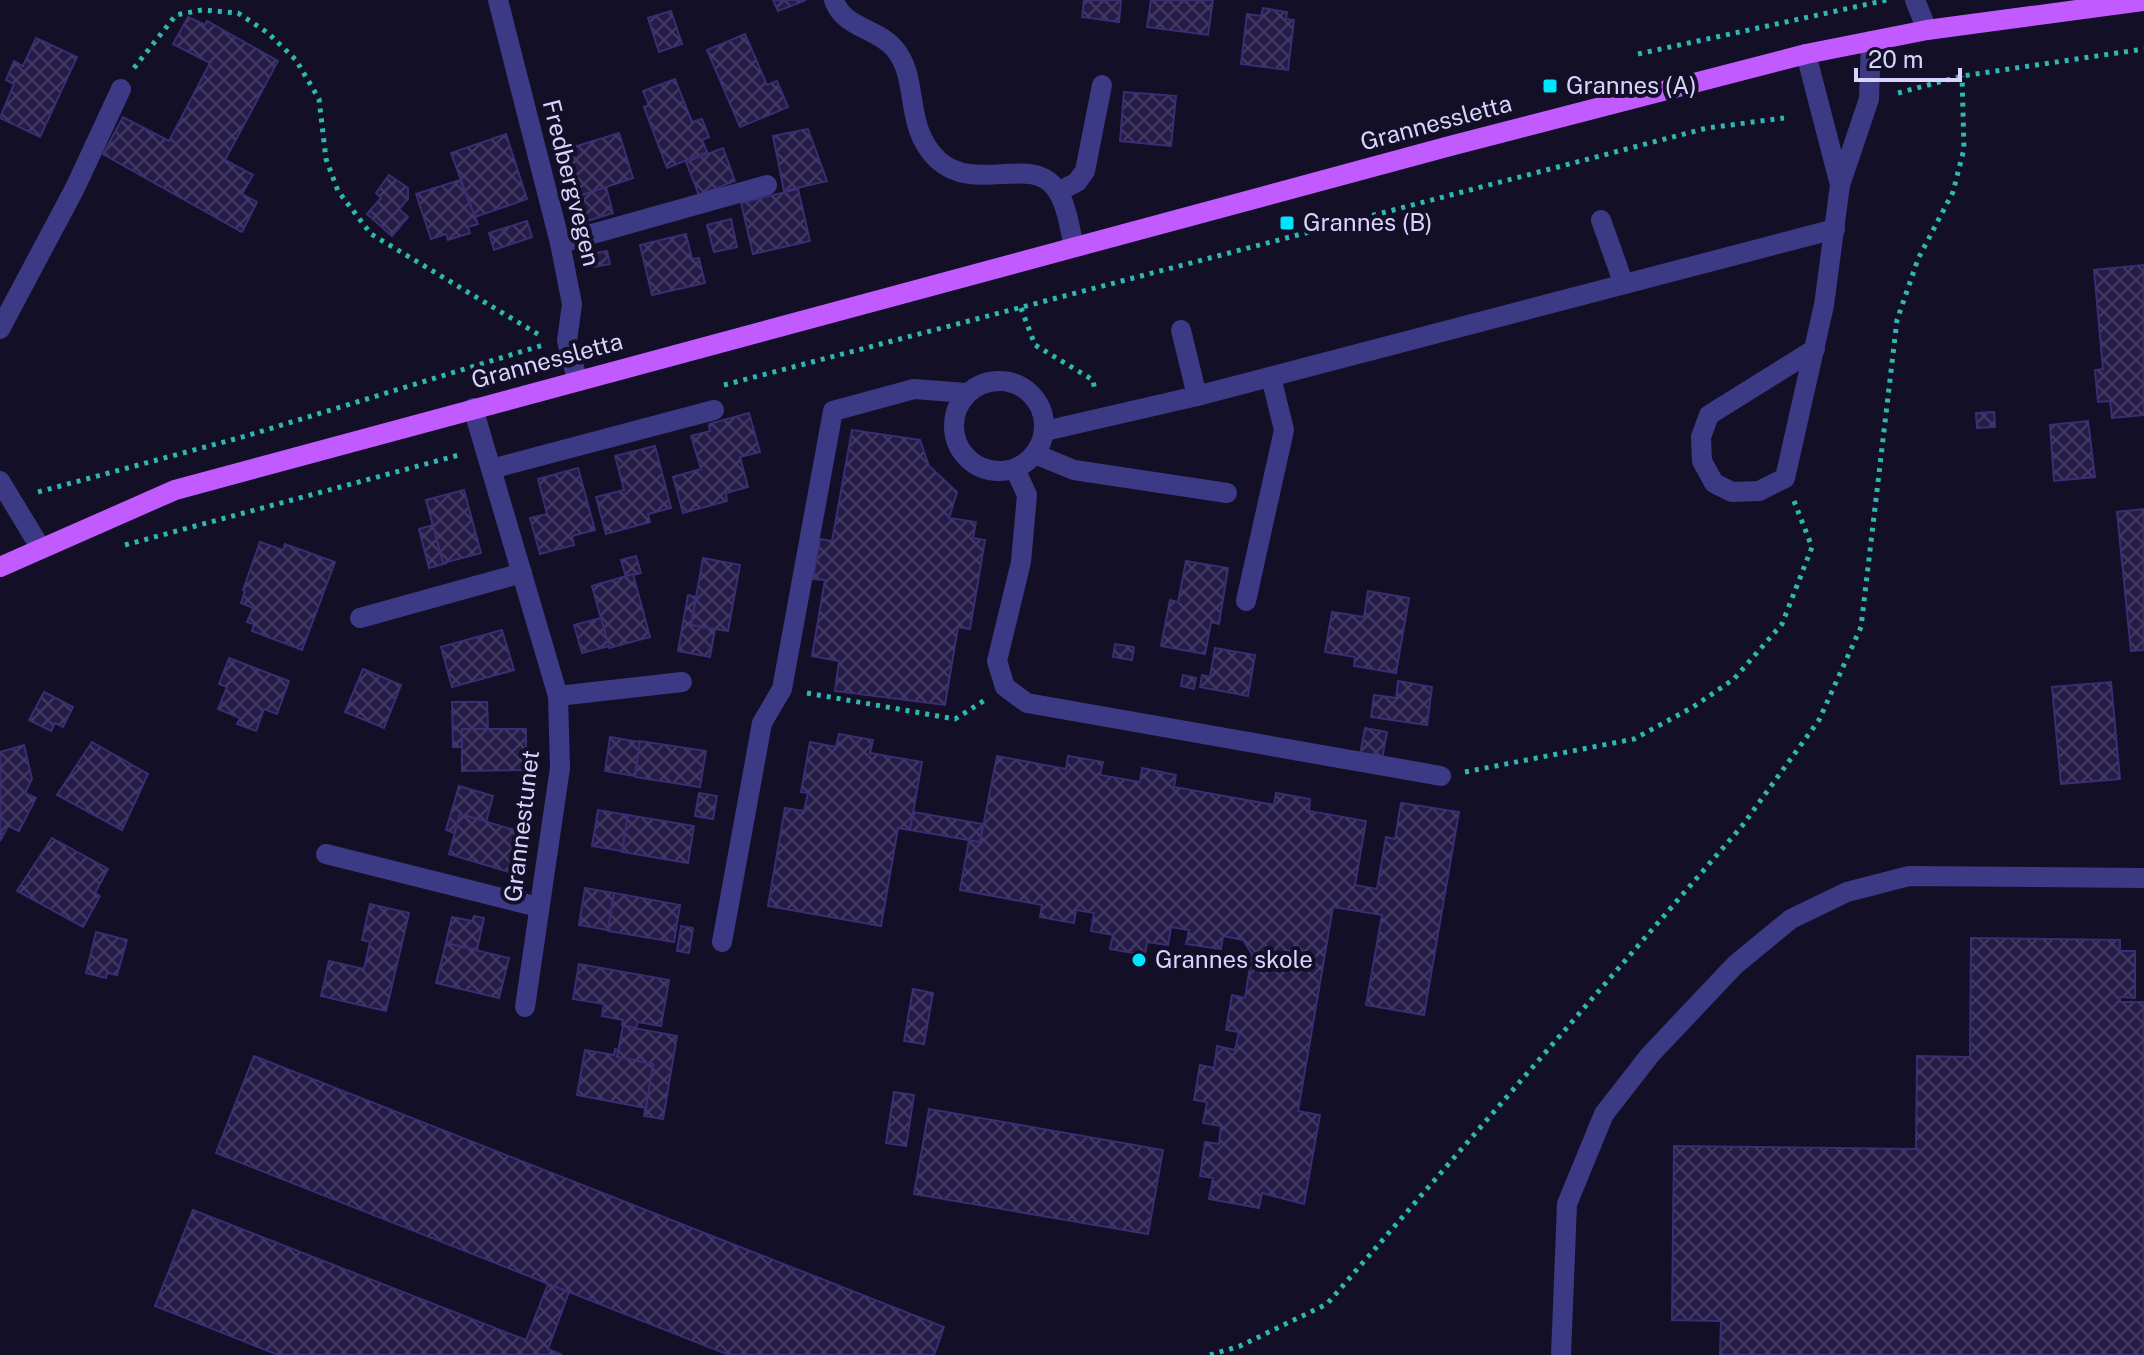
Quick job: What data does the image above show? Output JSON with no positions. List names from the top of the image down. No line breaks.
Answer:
{"streets":{"main road":["Grannessletta"],"street":["Fredbergvegen","Grannestunet"]},"crossings":[["Grannessletta","Fredbergvegen"],["Grannessletta","Grannestunet"]],"places":{"transit":["Grannes (A)","Grannes (B)"],"other":["Grannes skole"]},"scale_bar":"20 m"}
